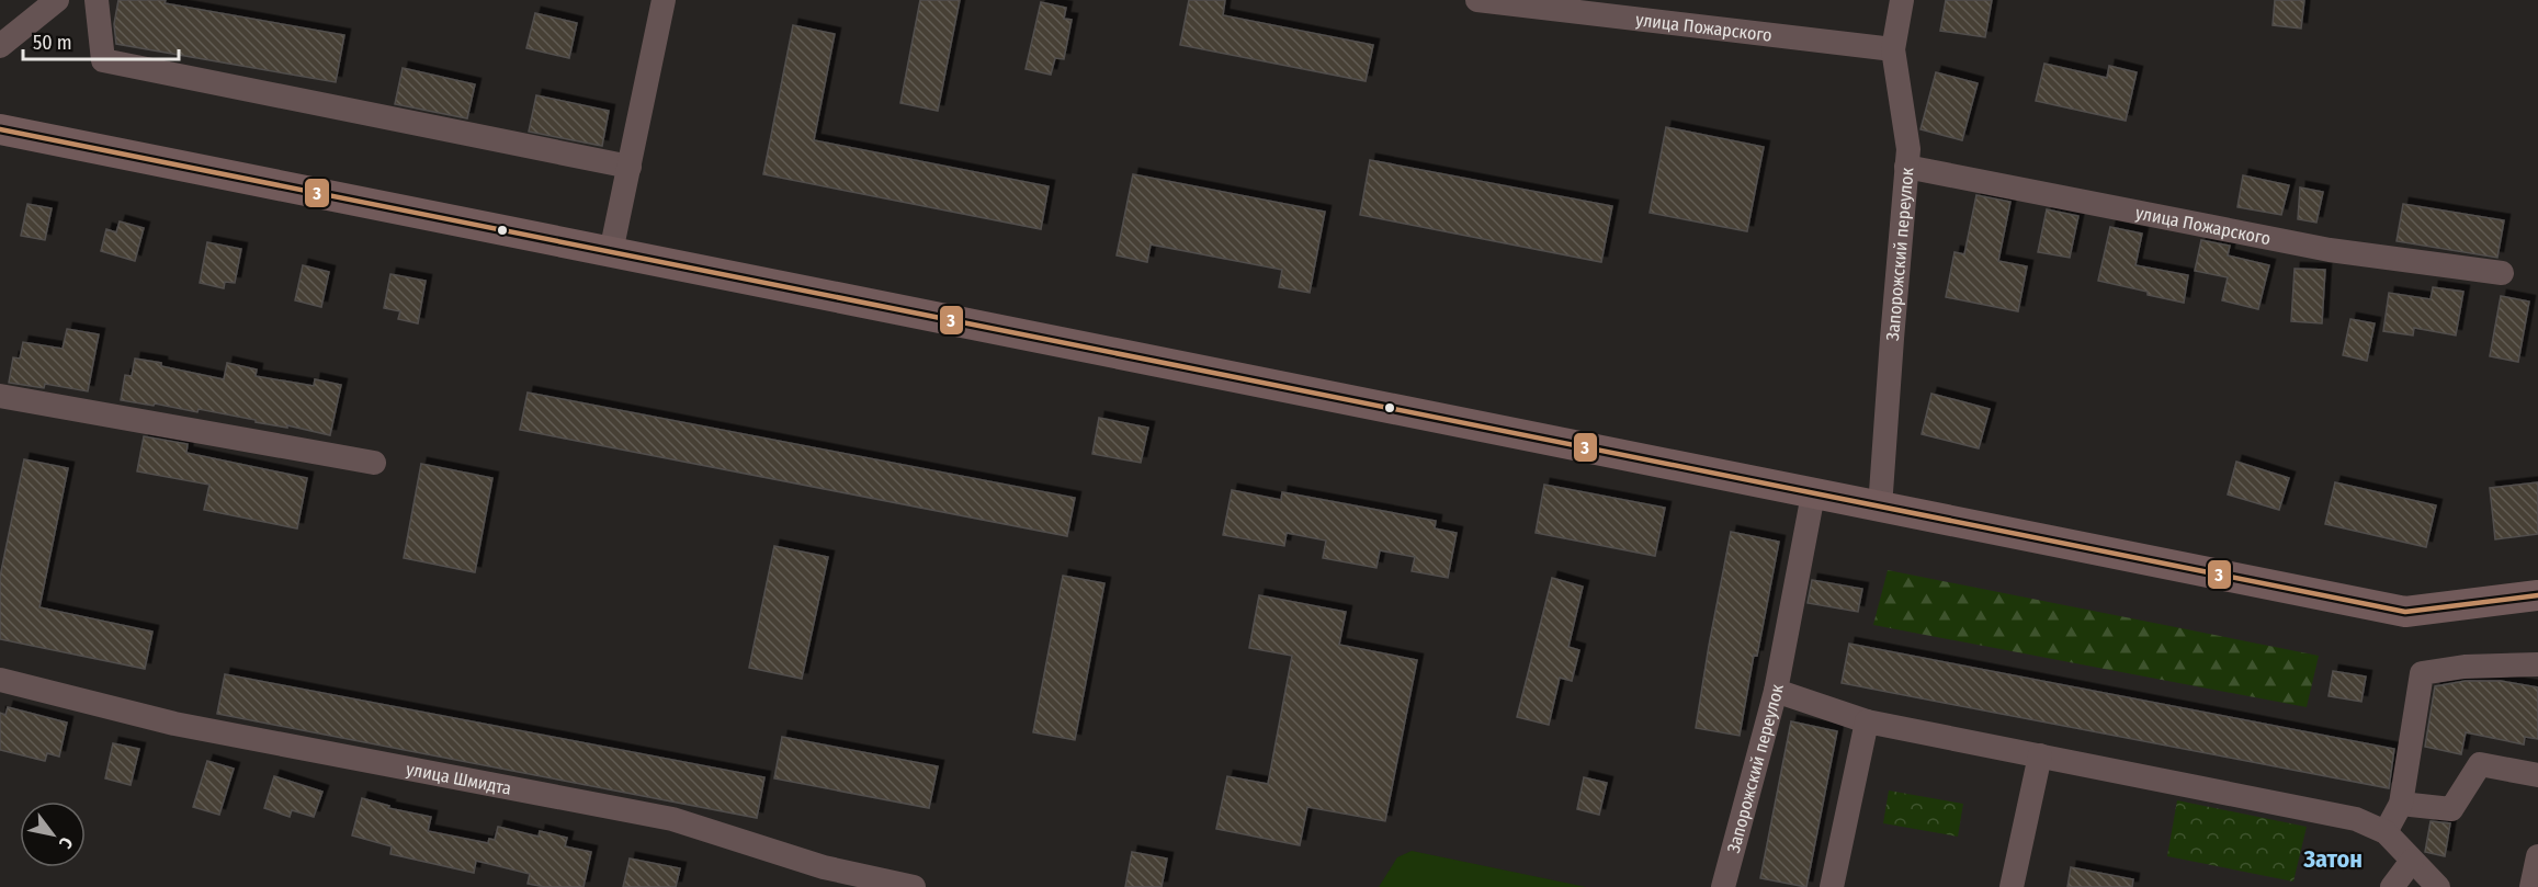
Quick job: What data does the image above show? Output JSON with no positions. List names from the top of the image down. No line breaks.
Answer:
{"streets":{"street":["улица Пожарского","Запорожский переулок","улица Шмидта"]},"crossings":[["улица Пожарского","Запорожский переулок"]],"districts":["Затон"],"lines":["transit line 3"],"scale_bar":"50 m","north":"bottom right"}
